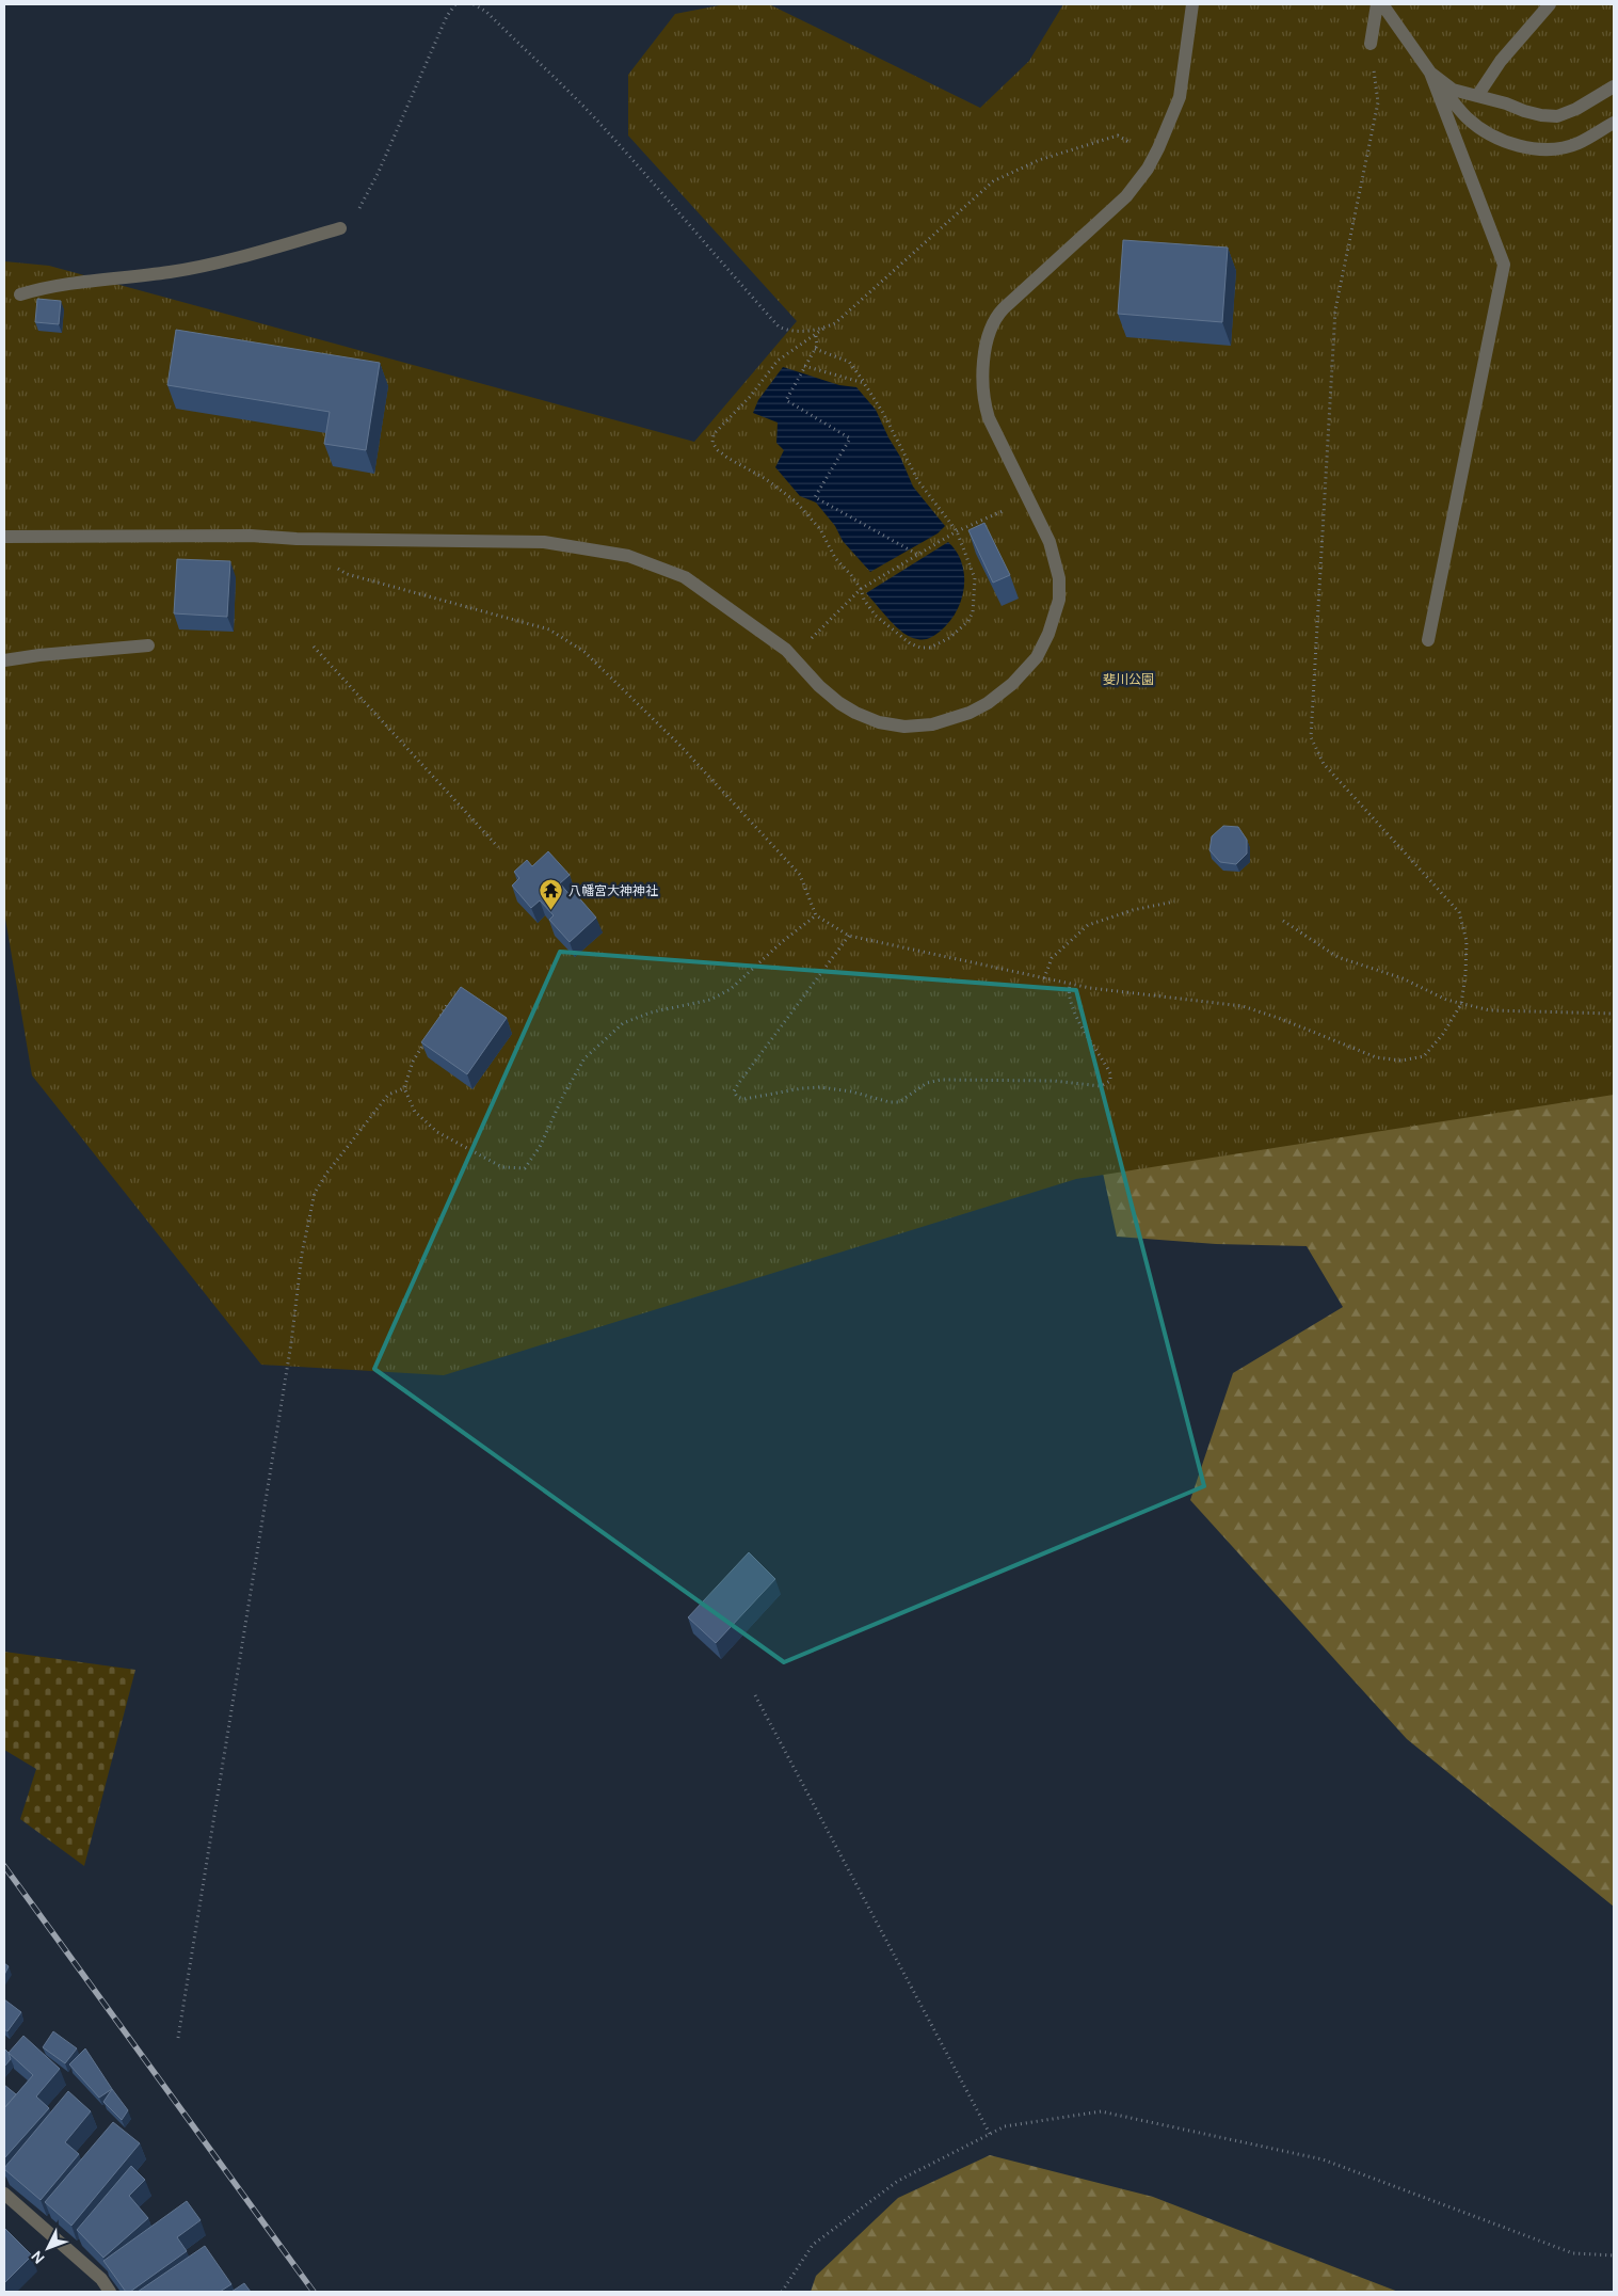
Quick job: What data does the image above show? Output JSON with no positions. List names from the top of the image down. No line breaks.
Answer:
{"parks":["斐川公園"],"places":{"temple":["八幡宮大神神社"]},"north":"bottom left"}
